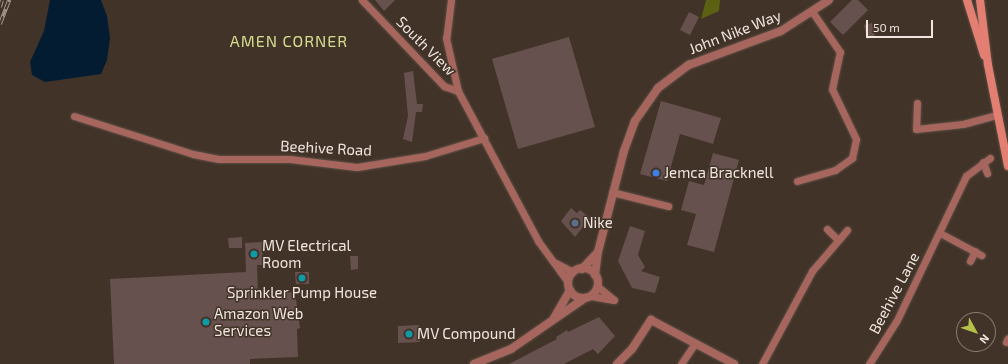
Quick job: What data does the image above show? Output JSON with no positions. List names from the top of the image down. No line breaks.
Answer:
{"streets":{"street":["John Nike Way","South View","Beehive Road","Beehive Lane"]},"districts":["AMEN CORNER"],"places":["Jemca Bracknell","Nike","MV Electrical Room","Sprinkler Pump House","Amazon Web Services","MV Compound"],"scale_bar":"50 m","north":"bottom right"}
